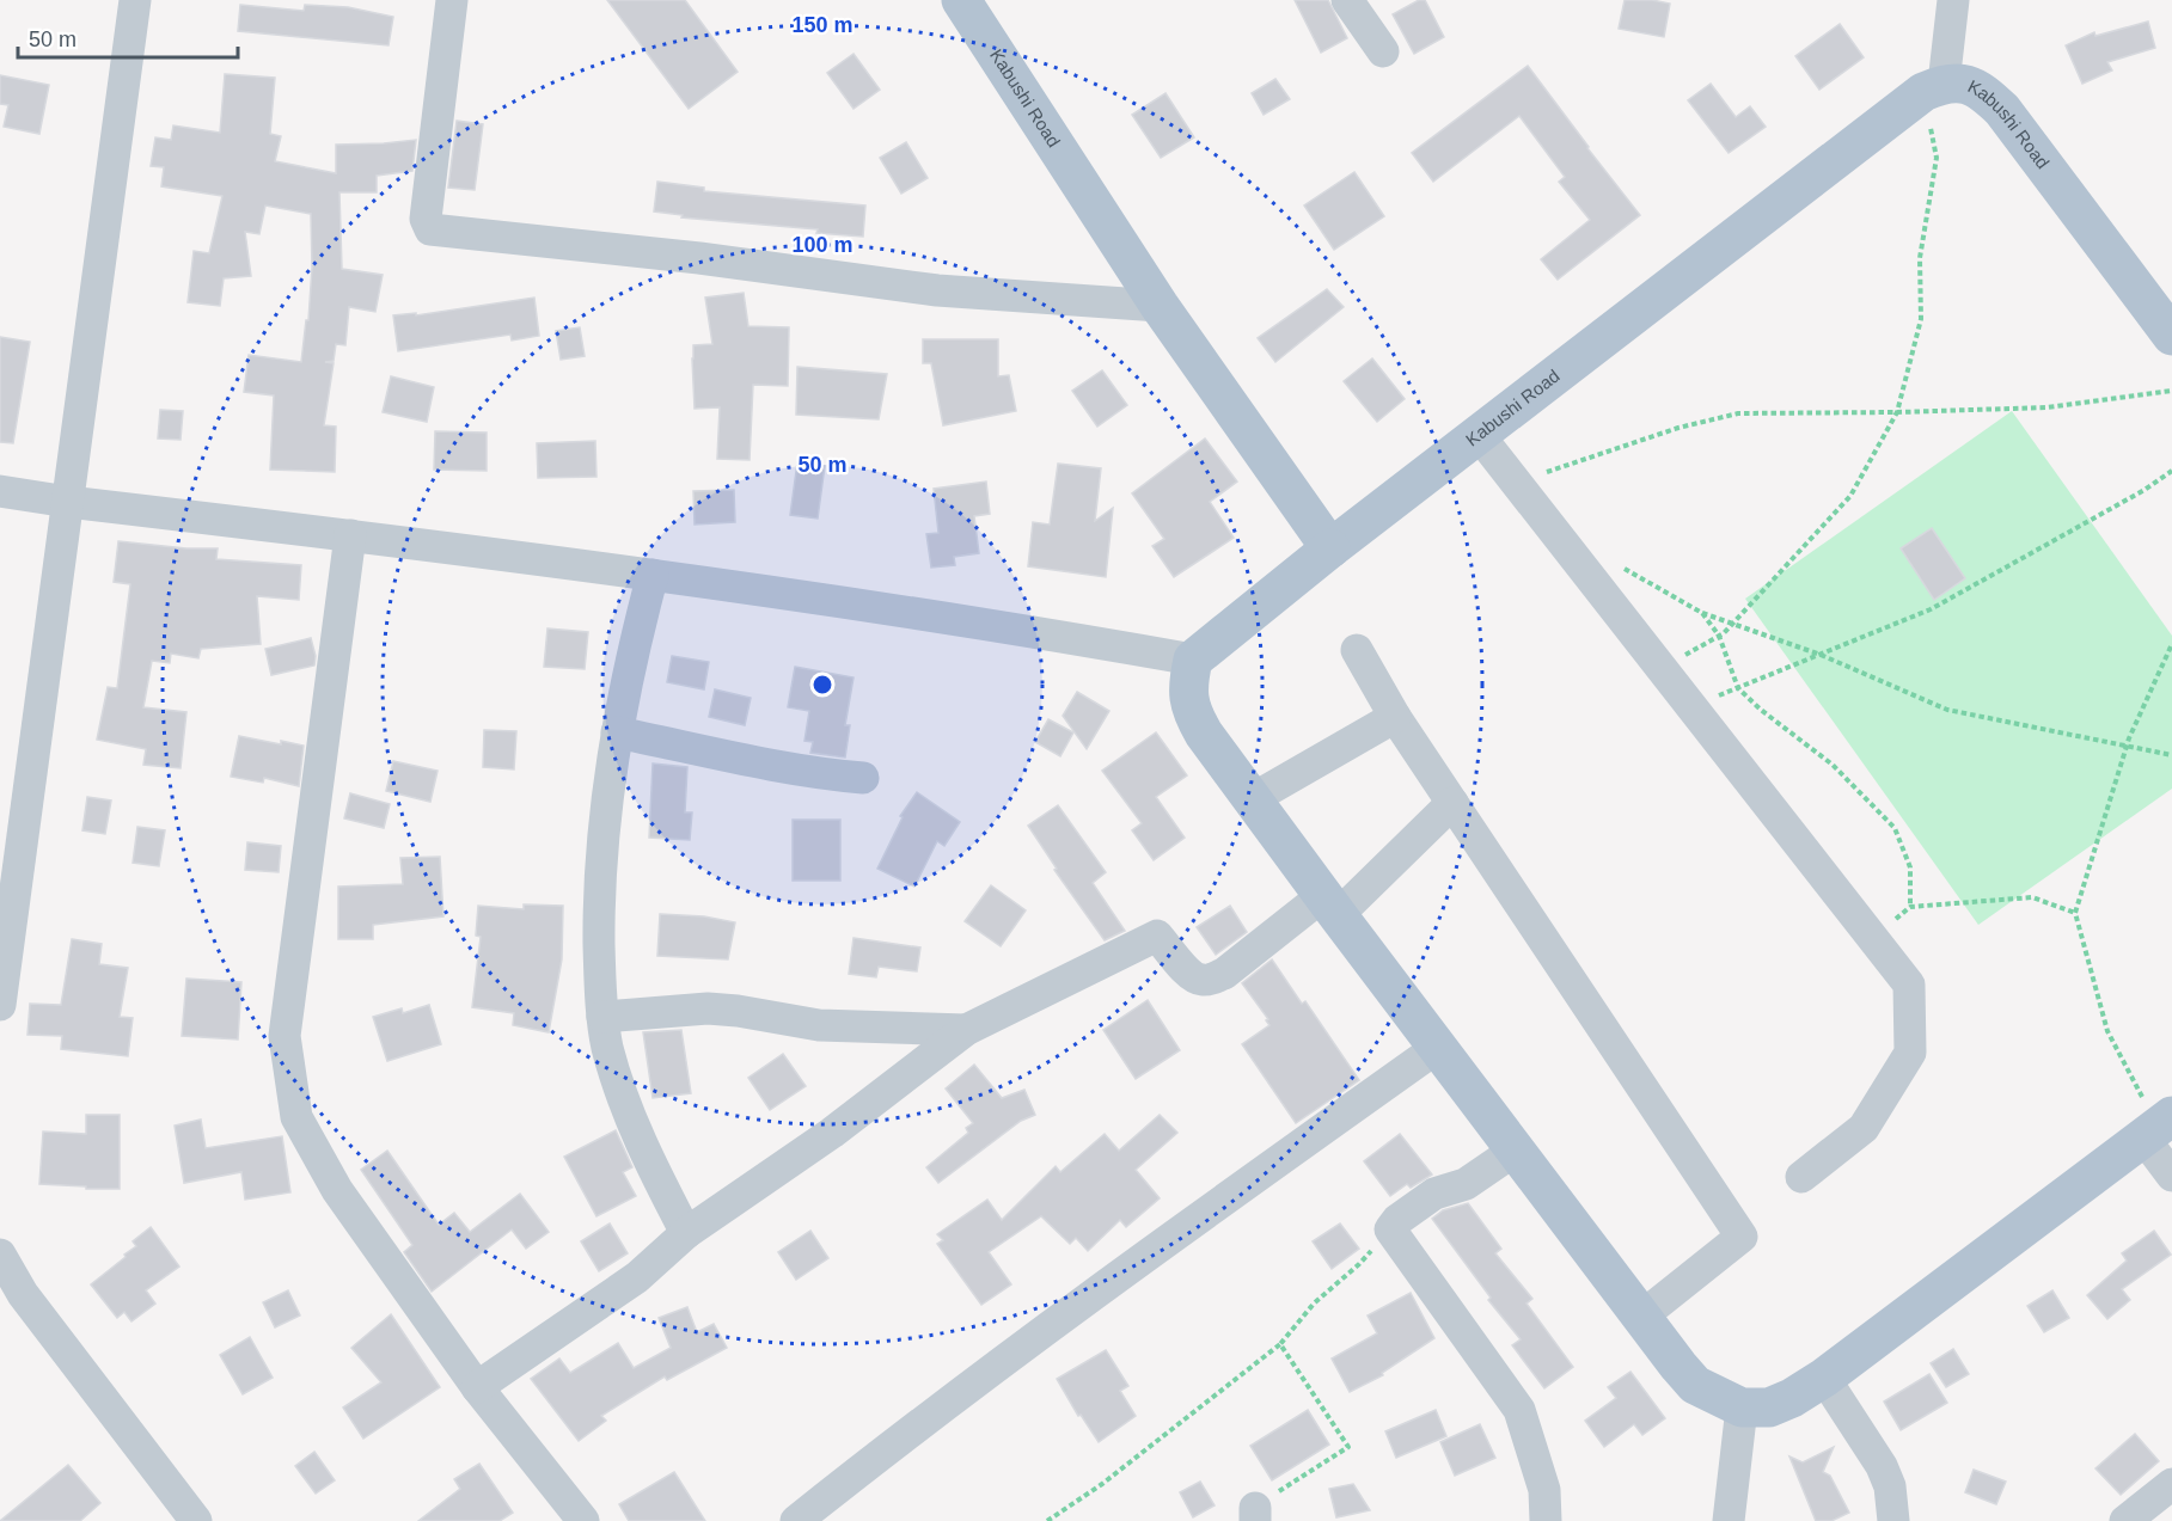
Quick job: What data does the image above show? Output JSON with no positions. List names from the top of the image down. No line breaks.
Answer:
{"streets":{"main road":["Kabushi Road"]},"scale_bar":"50 m","rings":["150 m","100 m","50 m"]}
